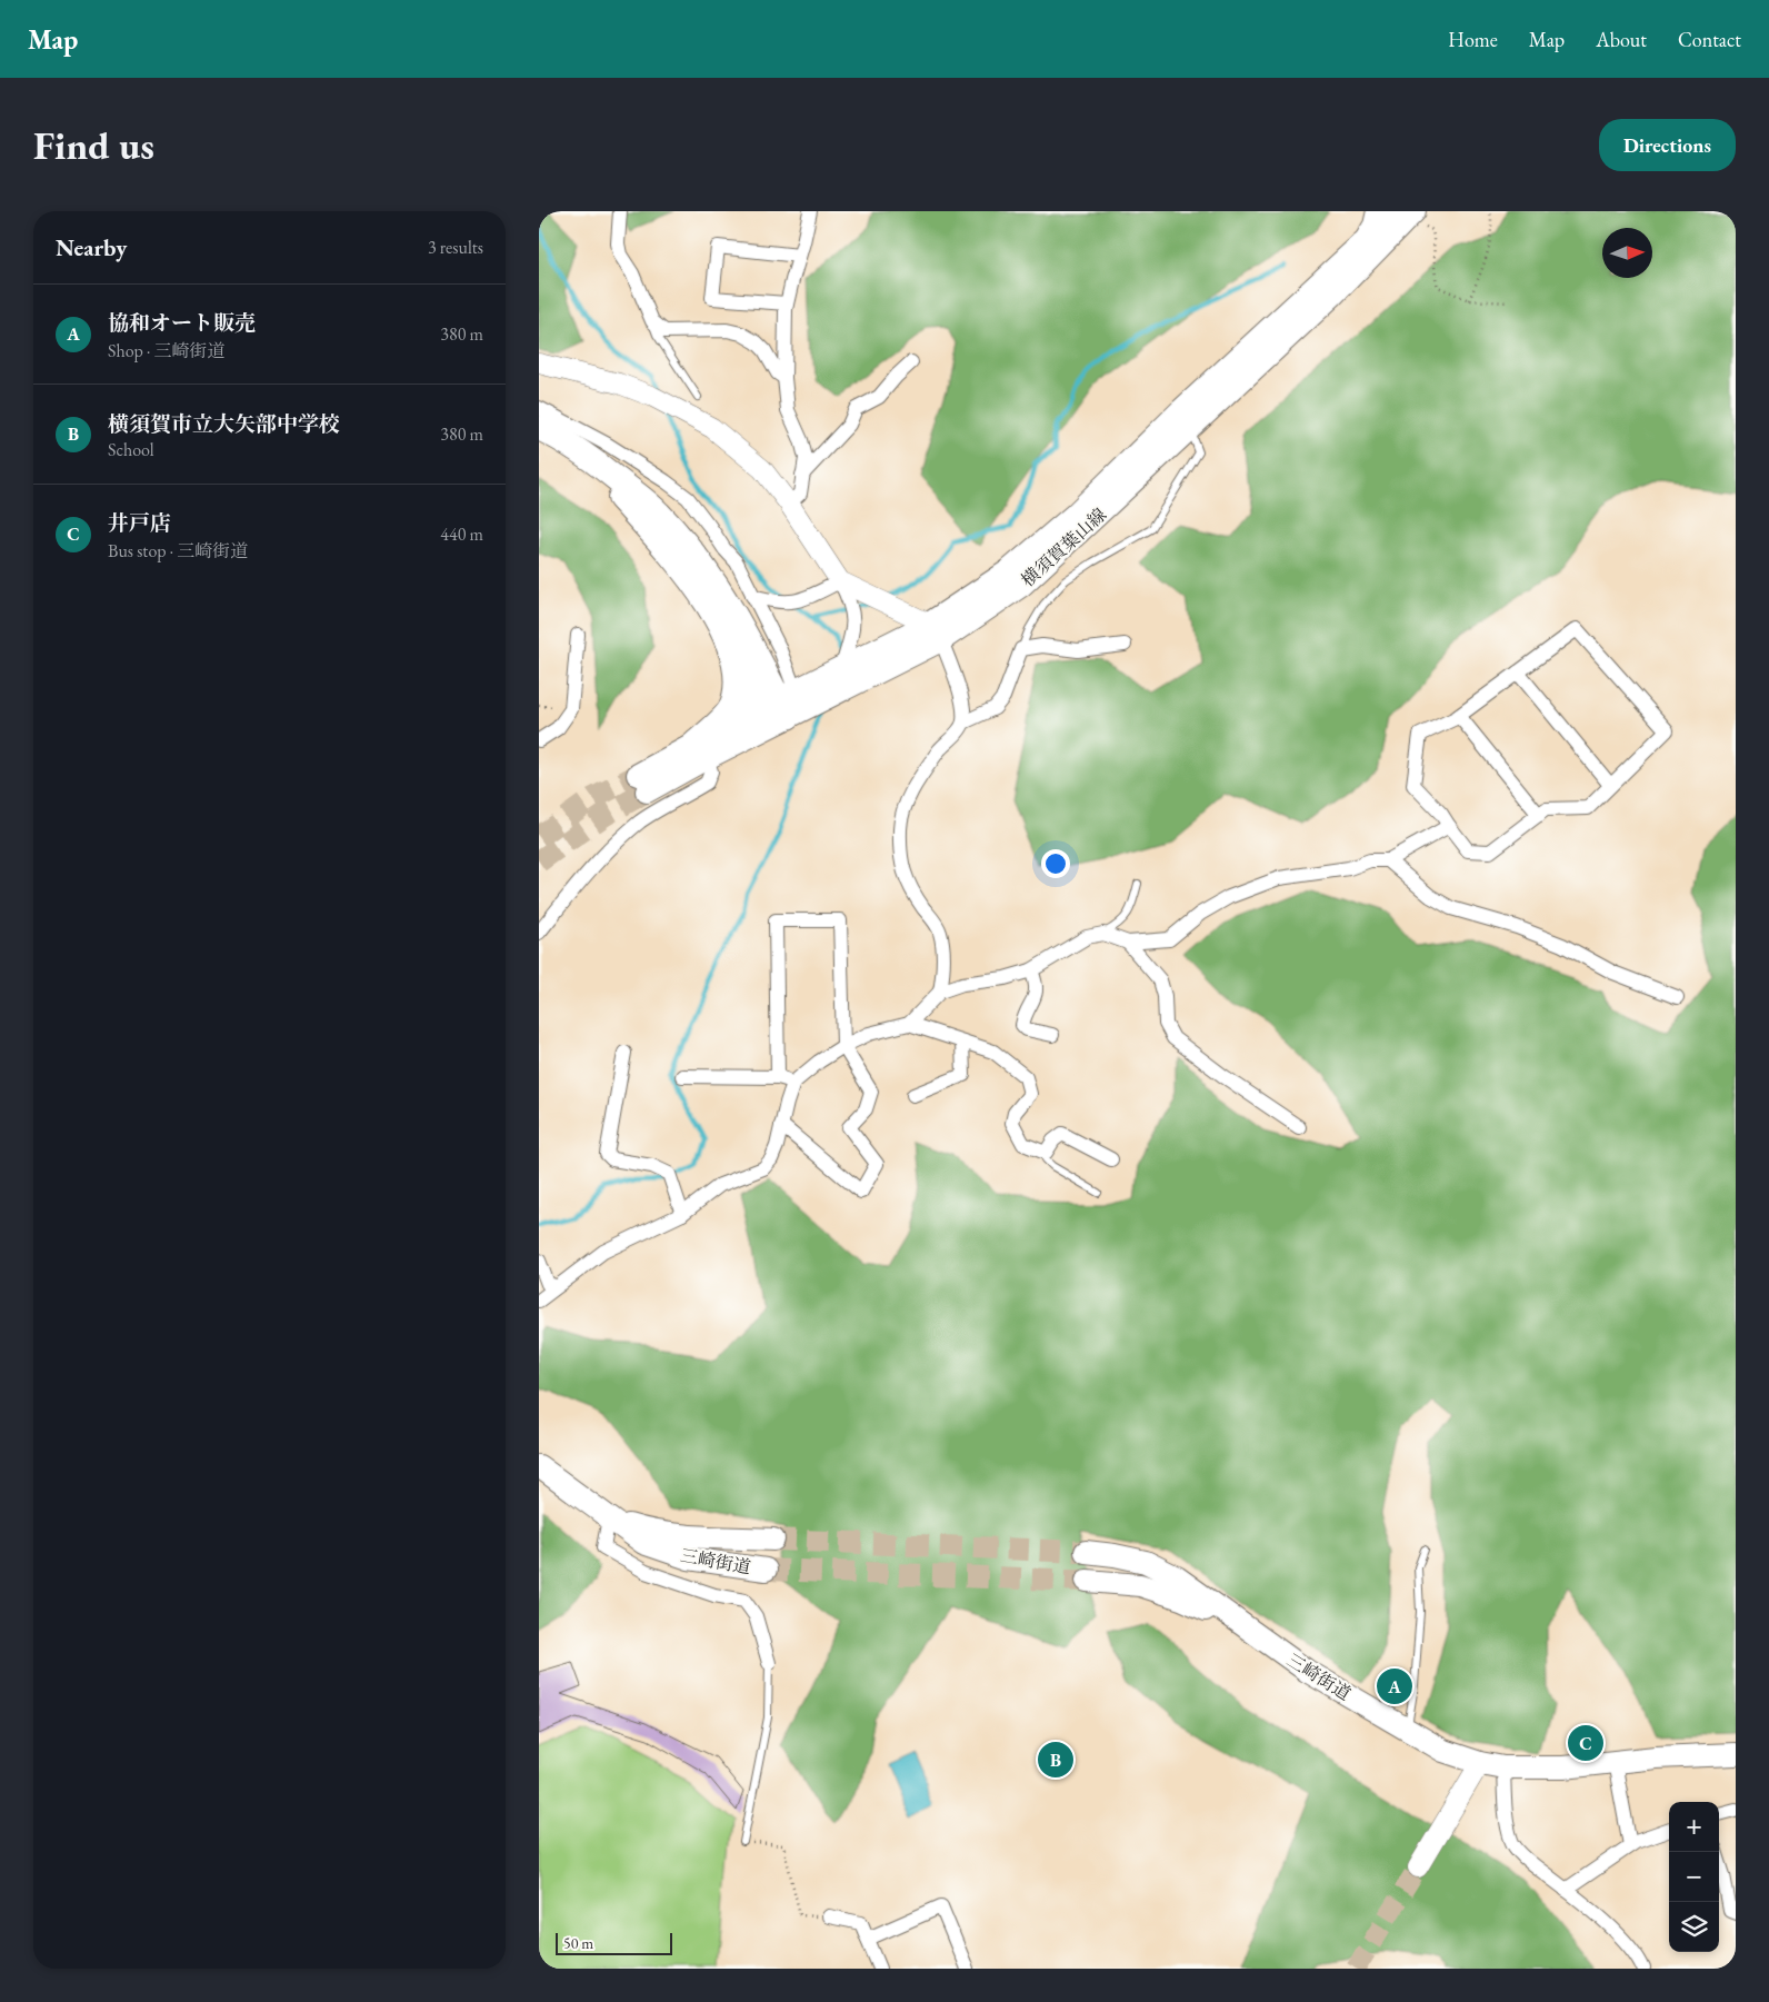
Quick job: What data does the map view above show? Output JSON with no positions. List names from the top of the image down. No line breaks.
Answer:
{"streets":{"main road":["横須賀葉山線","三崎街道"]},"scale_bar":"50 m","north":"right","page":{"header":"Map","nav":["Home","Map","About","Contact"],"buttons":"Directions","title":"Find us","heading":["Nearby","3 results"],"list":[{"mark":"A","name":"協和オート販売","note":"Shop · 三崎街道","value":"380 m"},{"mark":"B","name":"横須賀市立大矢部中学校","note":"School","value":"380 m"},{"mark":"C","name":"井戸店","note":"Bus stop · 三崎街道","value":"440 m"}],"pins":["A","C","B"],"map_buttons":["+","−"],"scale":"50 m"}}
